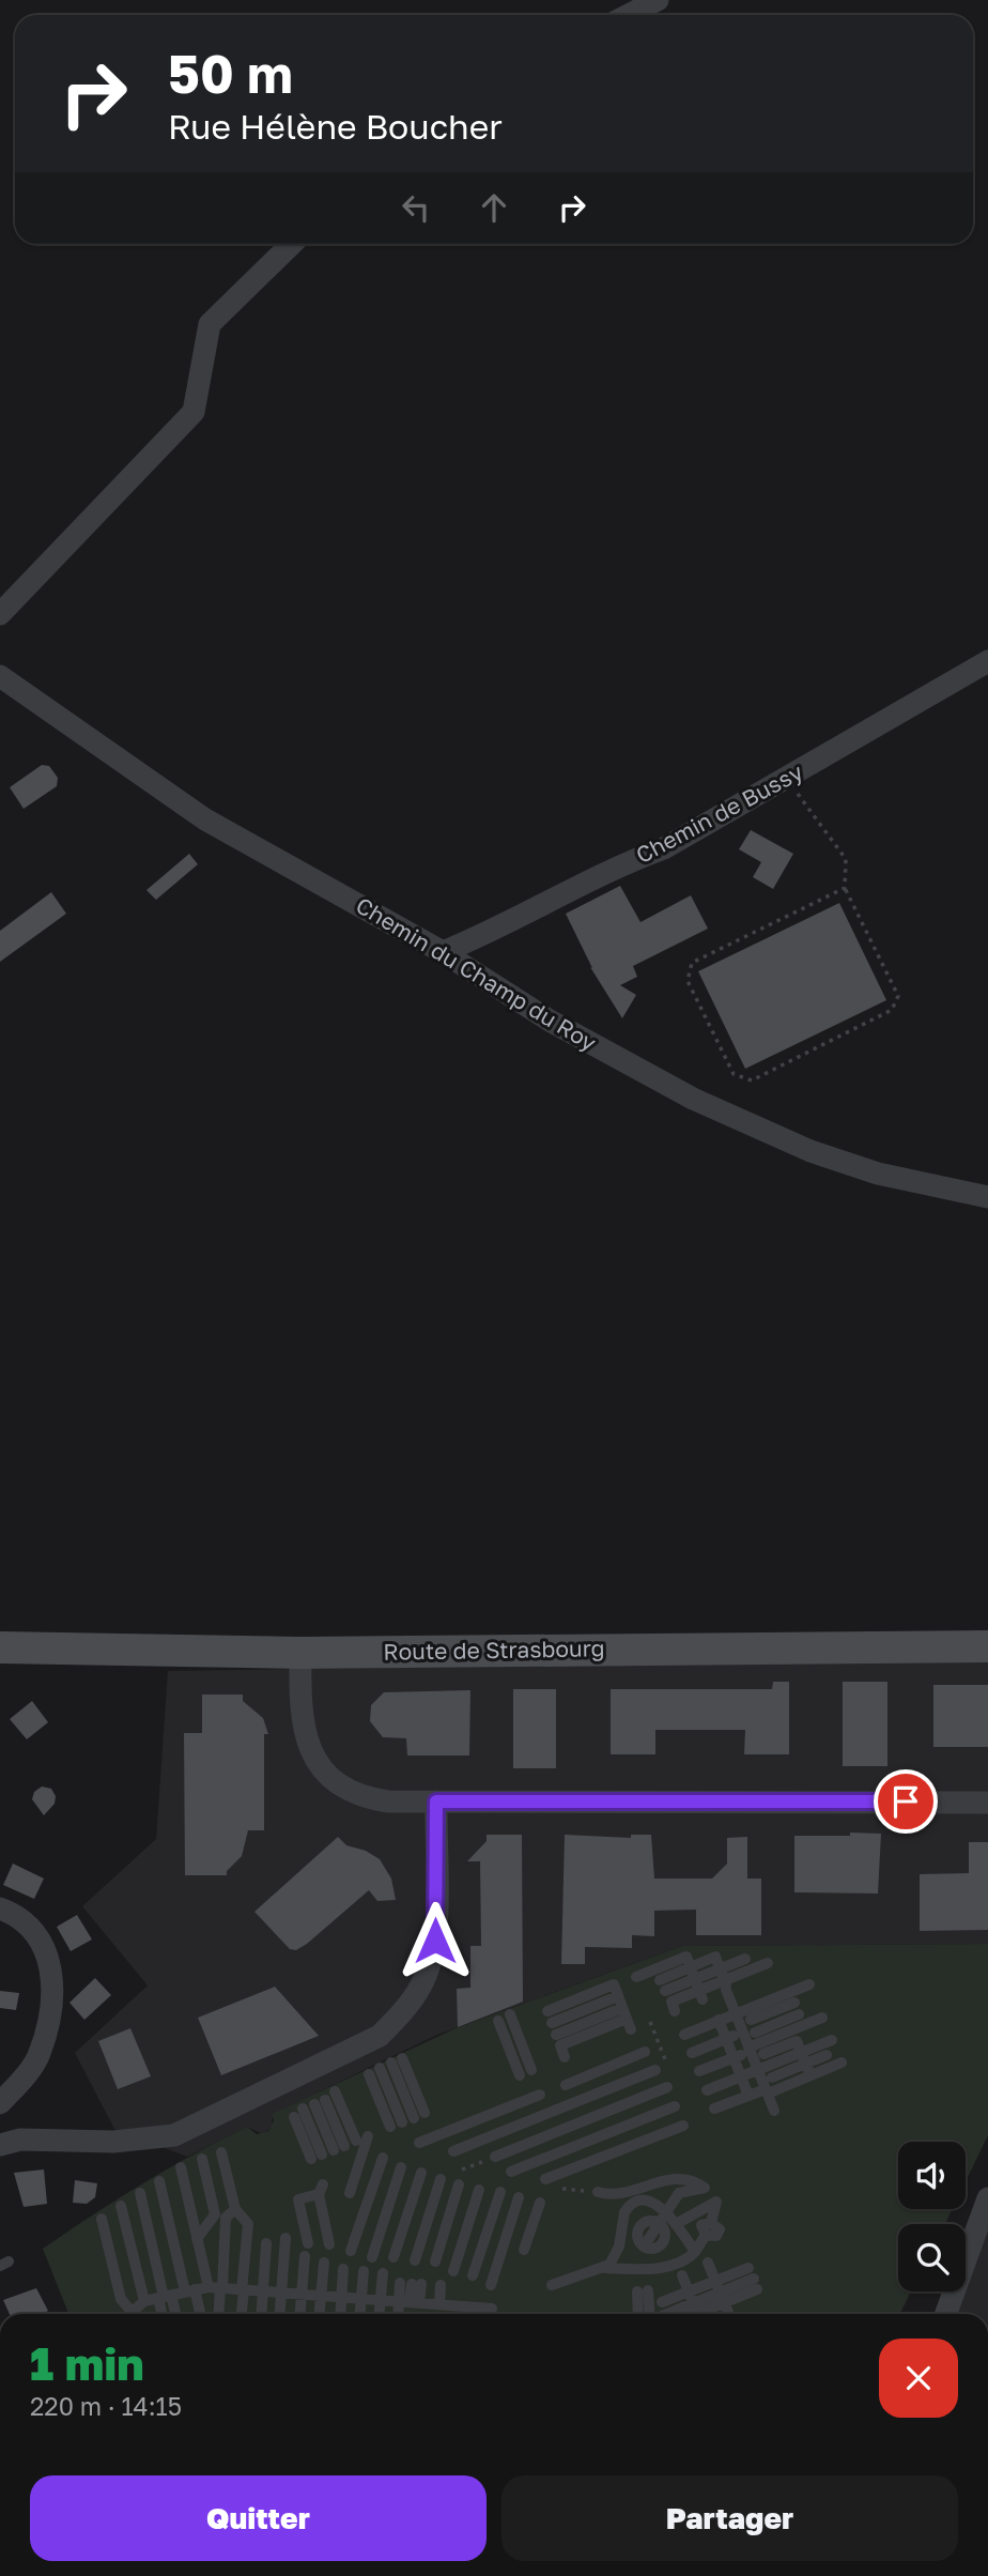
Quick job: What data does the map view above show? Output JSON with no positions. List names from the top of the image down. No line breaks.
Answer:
{"streets":{"main road":["Route de Strasbourg"],"street":["Chemin de Bussy","Chemin du Champ du Roy"]},"crossings":[["Chemin de Bussy","Chemin du Champ du Roy"]],"page":{"turn":["50 m","Rue Hélène Boucher"],"heading":["1 min","220 m · 14:15"],"buttons":["Quitter","Partager"]}}
